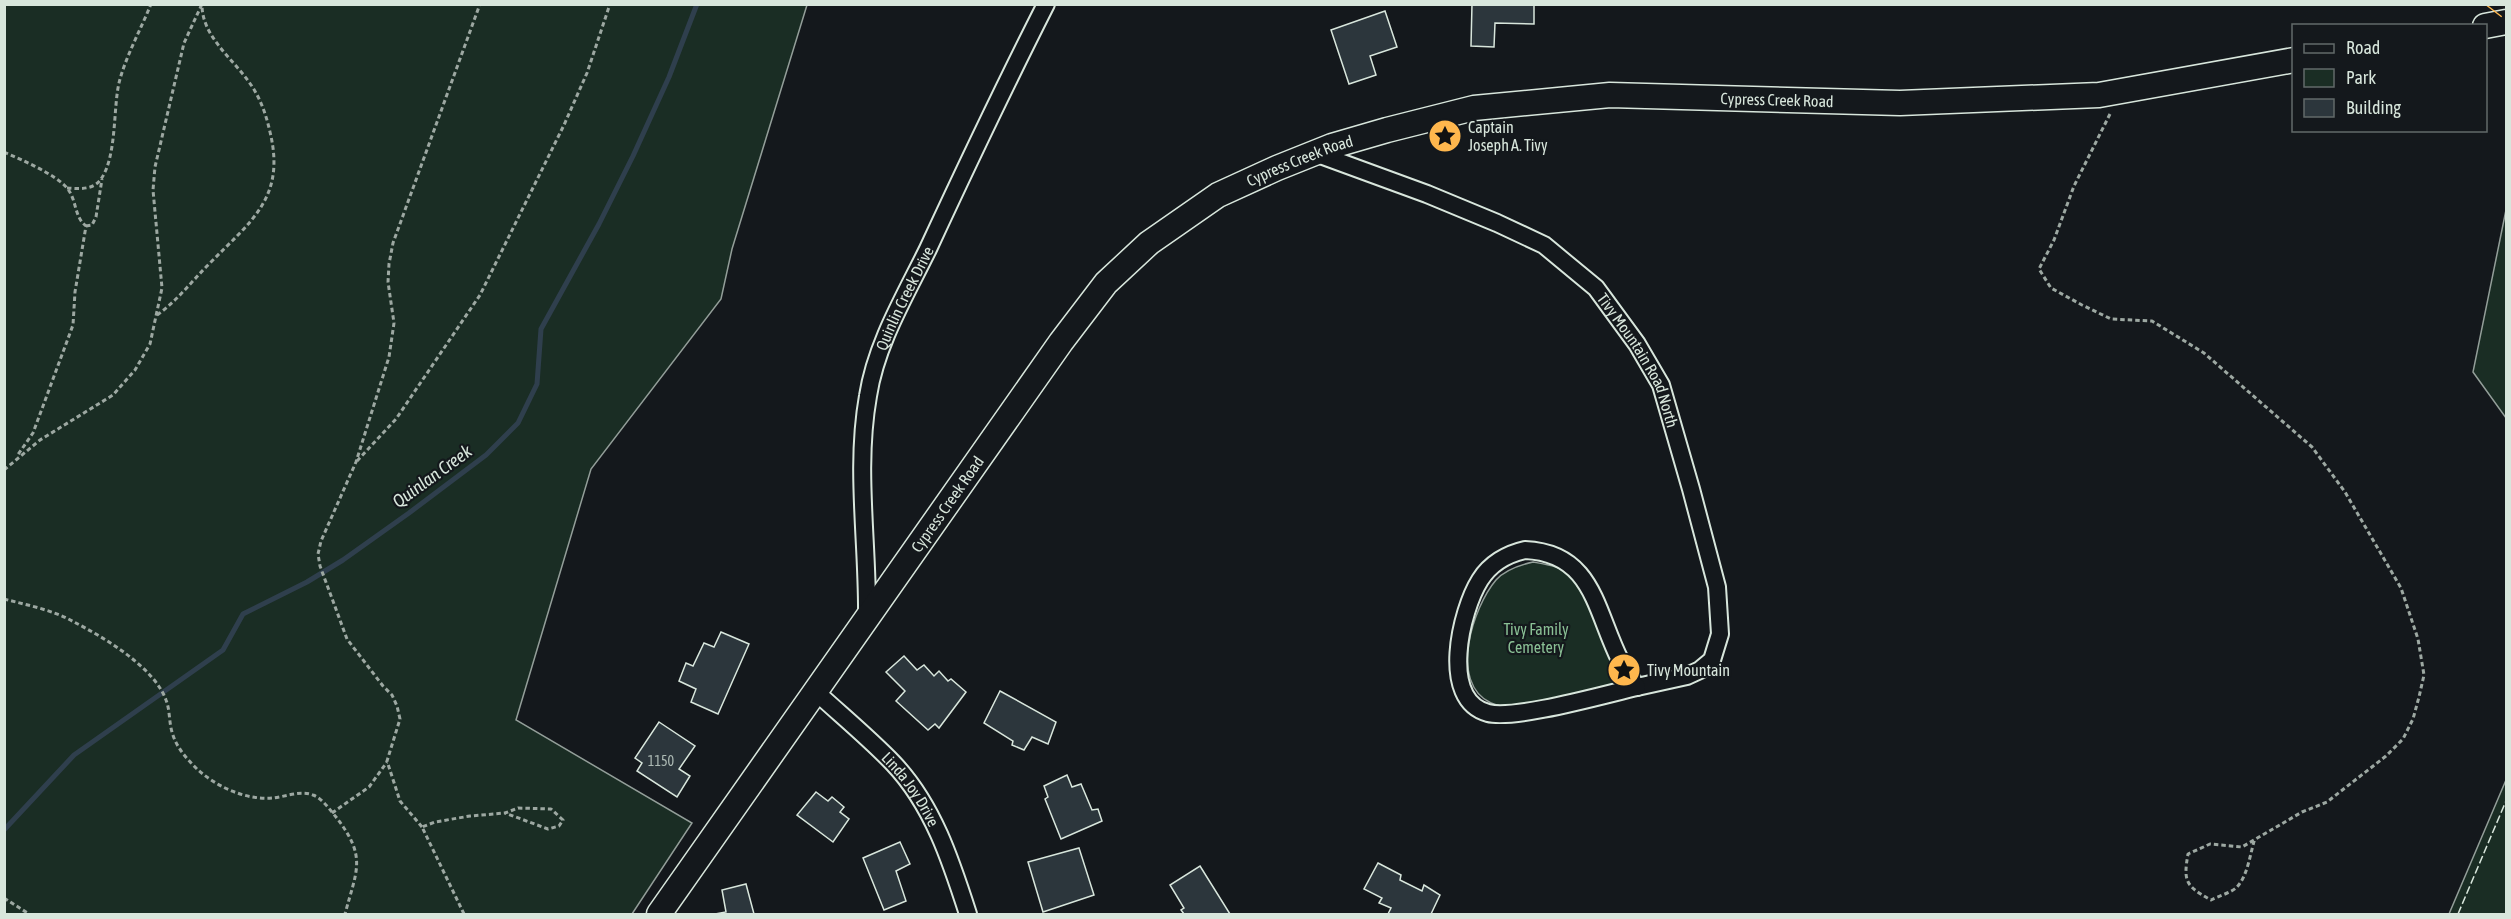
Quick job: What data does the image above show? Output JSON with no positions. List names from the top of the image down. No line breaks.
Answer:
{"streets":{"main road":["Cypress Creek Road"],"street":["Quinlin Creek Drive","Tivy Mountain Road North","Linda Joy Drive"]},"crossings":[["Cypress Creek Road","Quinlin Creek Drive"],["Cypress Creek Road","Tivy Mountain Road North"],["Cypress Creek Road","Linda Joy Drive"]],"water":["Quinlan Creek"],"parks":["Tivy Family Cemetery"],"places":{"place":["Captain Joseph A. Tivy","Tivy Mountain"]},"house_numbers":["1150"],"legend":["Road","Park","Building"]}
